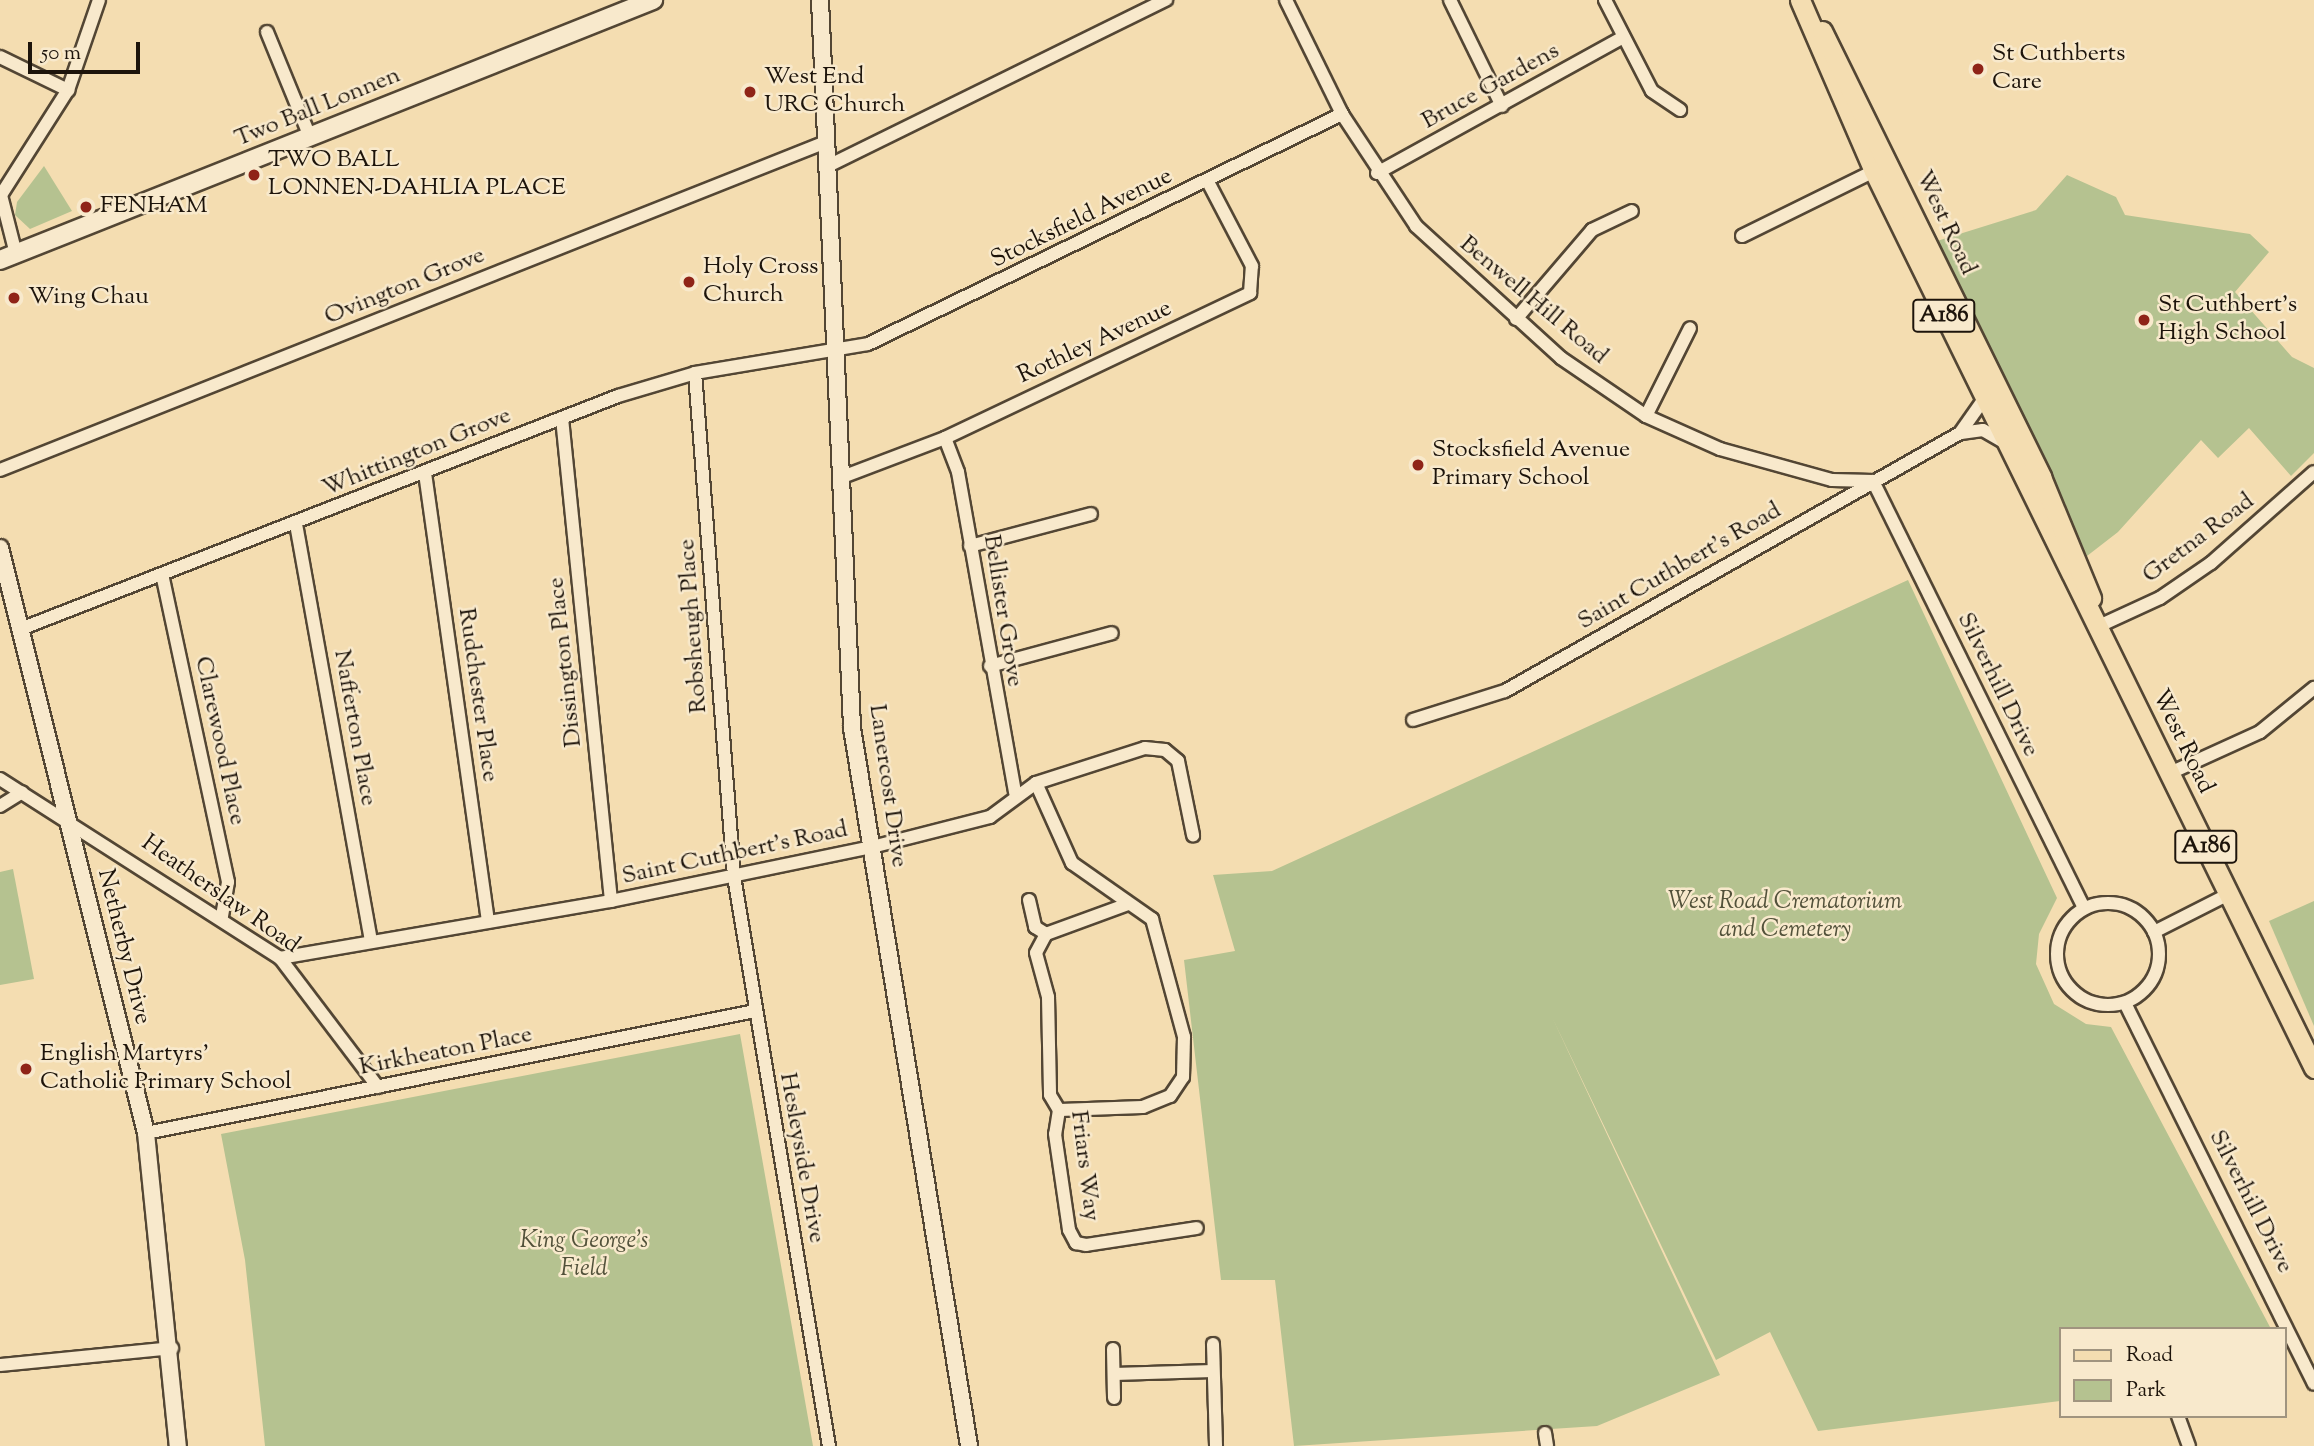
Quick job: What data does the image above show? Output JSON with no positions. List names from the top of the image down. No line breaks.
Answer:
{"streets":{"main road":["Two Ball Lonnen","West Road","A186"],"street":["Bruce Gardens","Stocksfield Avenue","Ovington Grove","Benwell Hill Road","Rothley Avenue","Whittington Grove","Gretna Road","Saint Cuthbert's Road","Bellister Grove","Robsheugh Place","Dissington Place","Silverhill Drive","Rudchester Place","Nafferton Place","Clarewood Place","Lanercost Drive","Heatherslaw Road","Netherby Drive","Kirkheaton Place","Hesleyside Drive","Friars Way"]},"crossings":[["Bruce Gardens","Benwell Hill Road"],["Stocksfield Avenue","Benwell Hill Road"],["Stocksfield Avenue","Rothley Avenue"],["Stocksfield Avenue","Whittington Grove"],["Stocksfield Avenue","Lanercost Drive"],["West Road","Gretna Road"],["West Road","Saint Cuthbert's Road"],["Ovington Grove","Lanercost Drive"],["Benwell Hill Road","Saint Cuthbert's Road"],["Benwell Hill Road","Silverhill Drive"],["Rothley Avenue","Bellister Grove"],["Rothley Avenue","Lanercost Drive"],["Whittington Grove","Robsheugh Place"],["Whittington Grove","Dissington Place"],["Whittington Grove","Rudchester Place"],["Whittington Grove","Nafferton Place"],["Whittington Grove","Clarewood Place"],["Whittington Grove","Lanercost Drive"],["Whittington Grove","Netherby Drive"],["Saint Cuthbert's Road","Bellister Grove"],["Saint Cuthbert's Road","Robsheugh Place"],["Saint Cuthbert's Road","Dissington Place"],["Saint Cuthbert's Road","Silverhill Drive"],["Saint Cuthbert's Road","Rudchester Place"],["Saint Cuthbert's Road","Nafferton Place"],["Saint Cuthbert's Road","Lanercost Drive"],["Saint Cuthbert's Road","Heatherslaw Road"],["Saint Cuthbert's Road","Hesleyside Drive"],["Robsheugh Place","Hesleyside Drive"],["Clarewood Place","Heatherslaw Road"],["Heatherslaw Road","Netherby Drive"],["Heatherslaw Road","Kirkheaton Place"],["Netherby Drive","Kirkheaton Place"],["Kirkheaton Place","Hesleyside Drive"]],"parks":["West Road Crematorium and Cemetery","King George's Field"],"places":["St Cuthberts Care","West End URC Church","TWO BALL LONNEN-DAHLIA PLACE","FENHAM","Holy Cross Church","Wing Chau","St Cuthbert's High School","Stocksfield Avenue Primary School","English Martyrs' Catholic Primary School"],"legend":["Road","Park"],"scale_bar":"50 m"}
